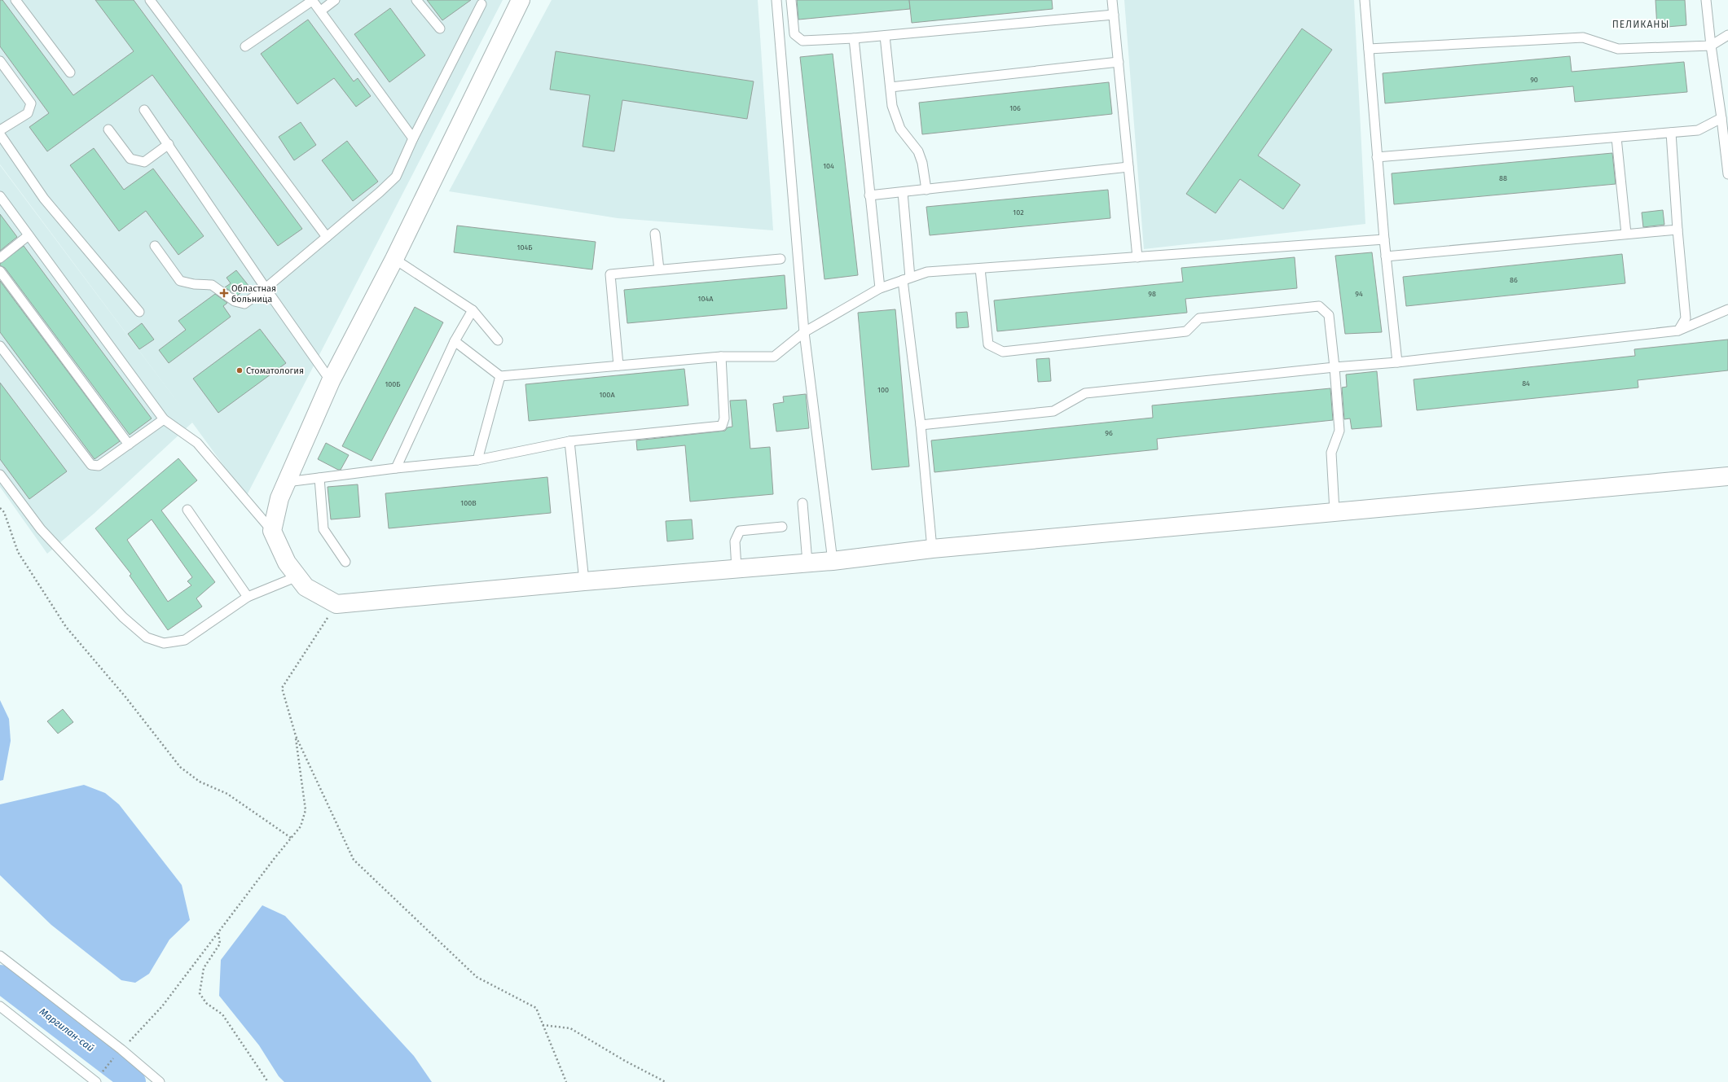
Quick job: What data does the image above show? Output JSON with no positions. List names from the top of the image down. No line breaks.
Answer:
{"districts":["ПЕЛИКАНЫ"],"water":["Маргилан-сай"],"places":{"health":["Областная больница"],"other":["Стоматология"]},"house_numbers":["90","106","104","88","102","104Б","86","98","94","104А","84","100Б","100","100А","96","100В"]}
